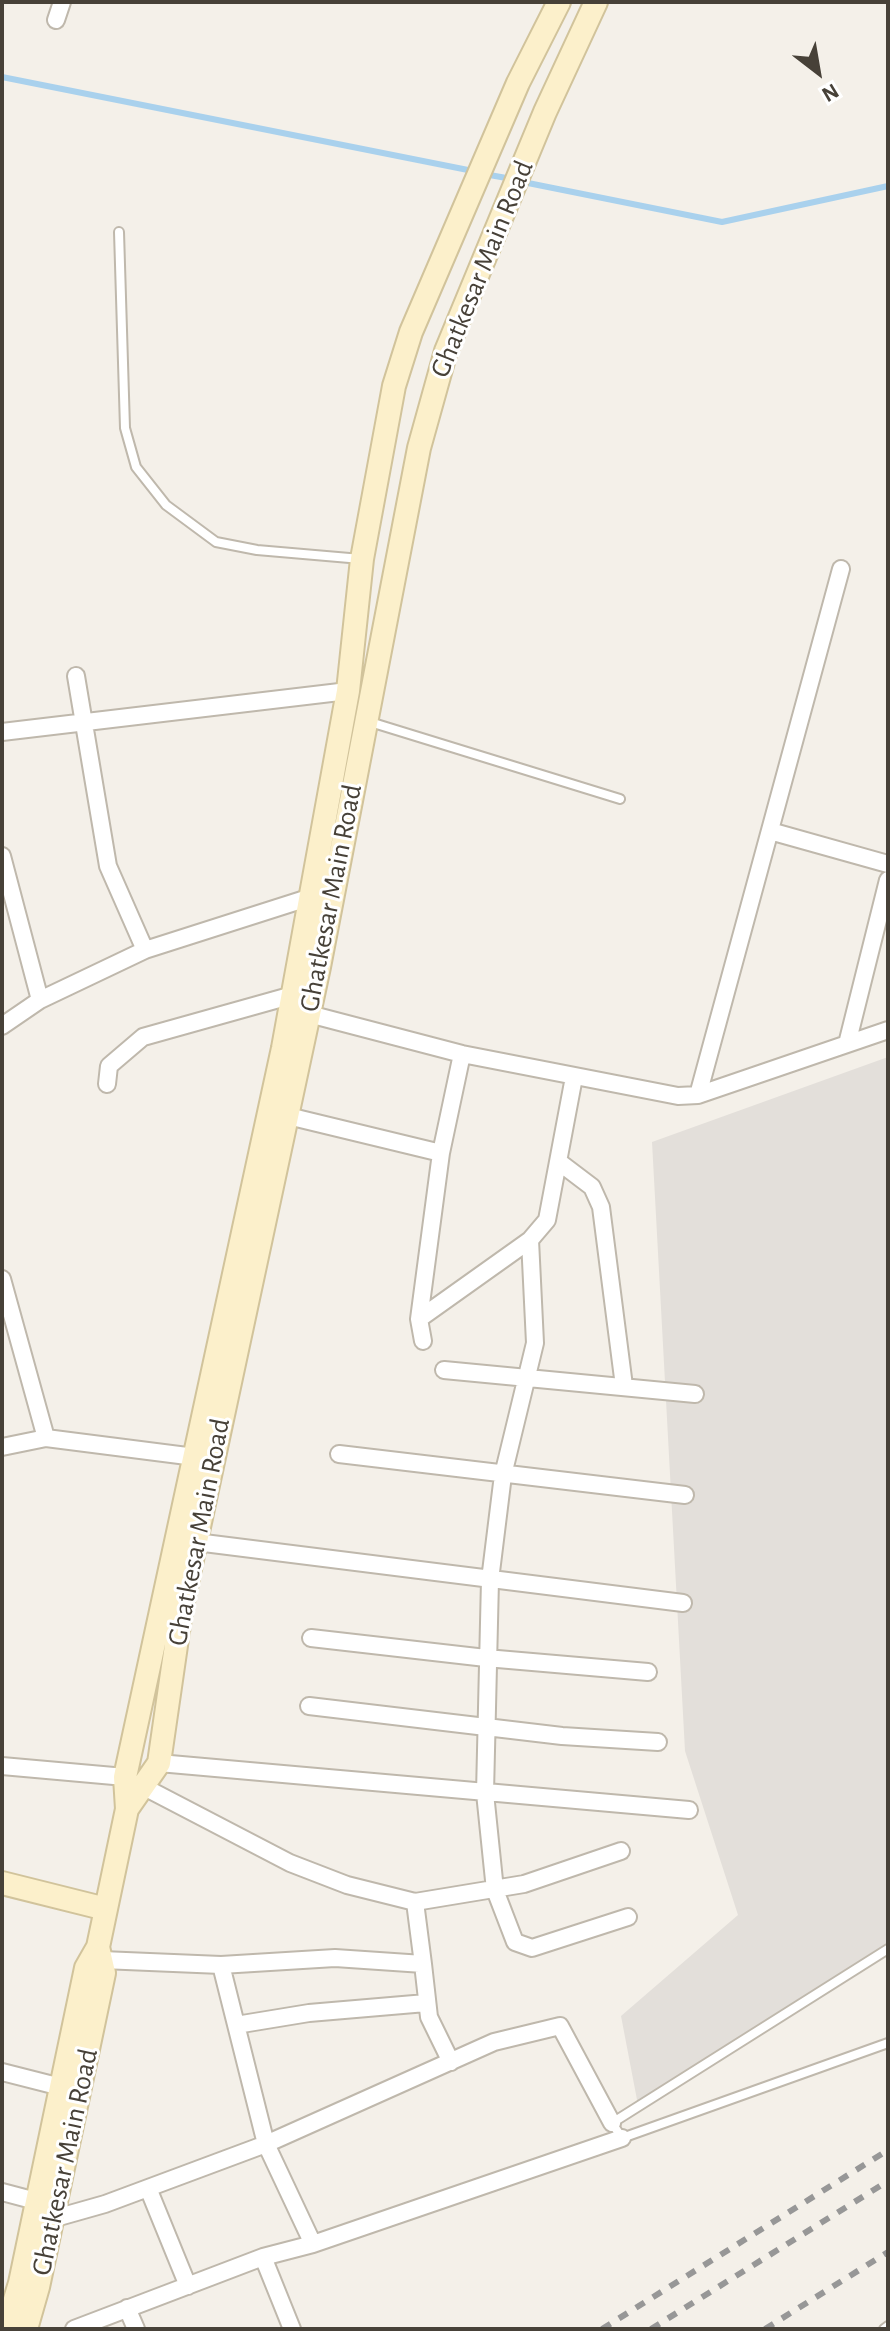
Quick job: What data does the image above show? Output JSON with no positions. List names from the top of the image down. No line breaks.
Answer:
{"streets":{"main road":["Ghatkesar Main Road"]},"north":"bottom right"}
